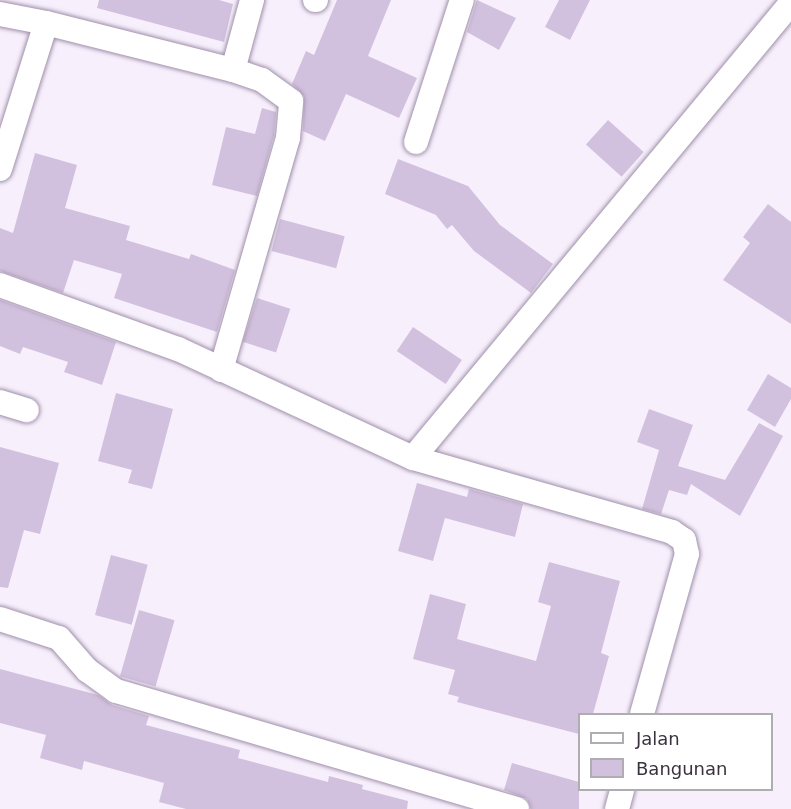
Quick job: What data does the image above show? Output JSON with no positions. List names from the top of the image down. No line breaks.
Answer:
{"legend":["Jalan","Bangunan"]}
